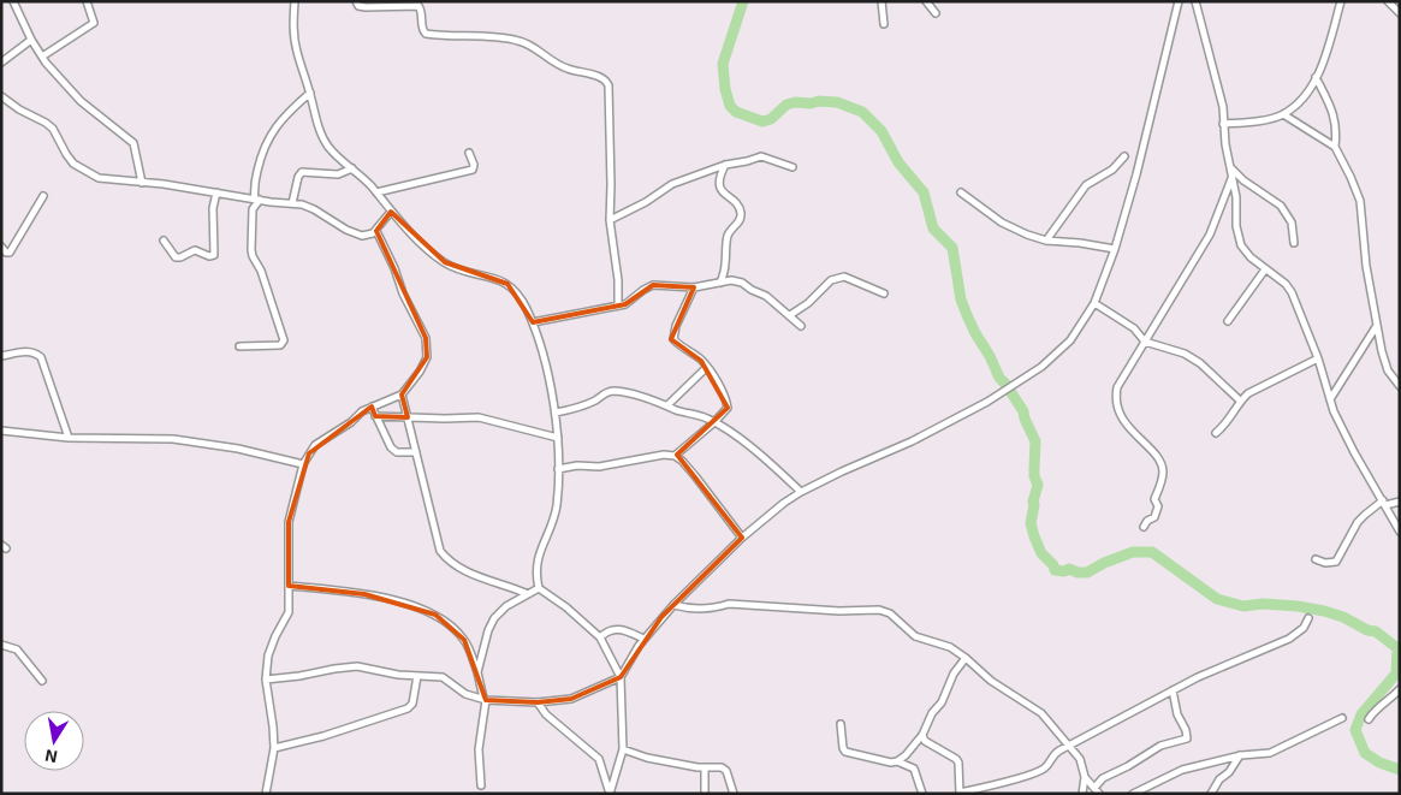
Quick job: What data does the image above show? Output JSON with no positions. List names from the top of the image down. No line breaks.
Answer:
{"north":"bottom"}
